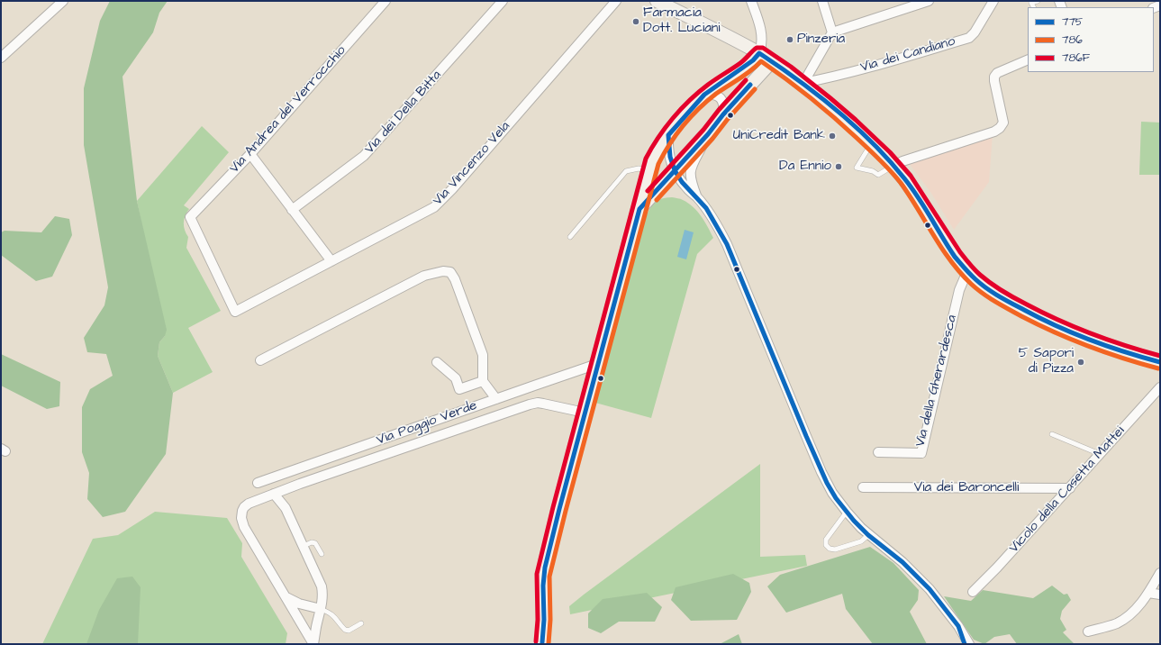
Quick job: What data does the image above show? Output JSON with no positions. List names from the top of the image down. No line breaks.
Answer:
{"streets":{"street":["Via dei Candiano","Via Andrea del Verrocchio","Via dei Della Bitta","Via Vincenzo Vela","Via della Gherardesca","Via Poggio Verde","Via dei Baroncelli","Vicolo della Casetta Mattei"]},"crossings":[["Via Andrea del Verrocchio","Via Vincenzo Vela"],["Via dei Baroncelli","Vicolo della Casetta Mattei"]],"places":["Farmacia Dott. Luciani","Pinzeria","UniCredit Bank","Da Ennio","5 Sapori di Pizza"],"lines":["transit line 786F","transit line 775","transit line 786"],"legend":["775","786","786F"]}
